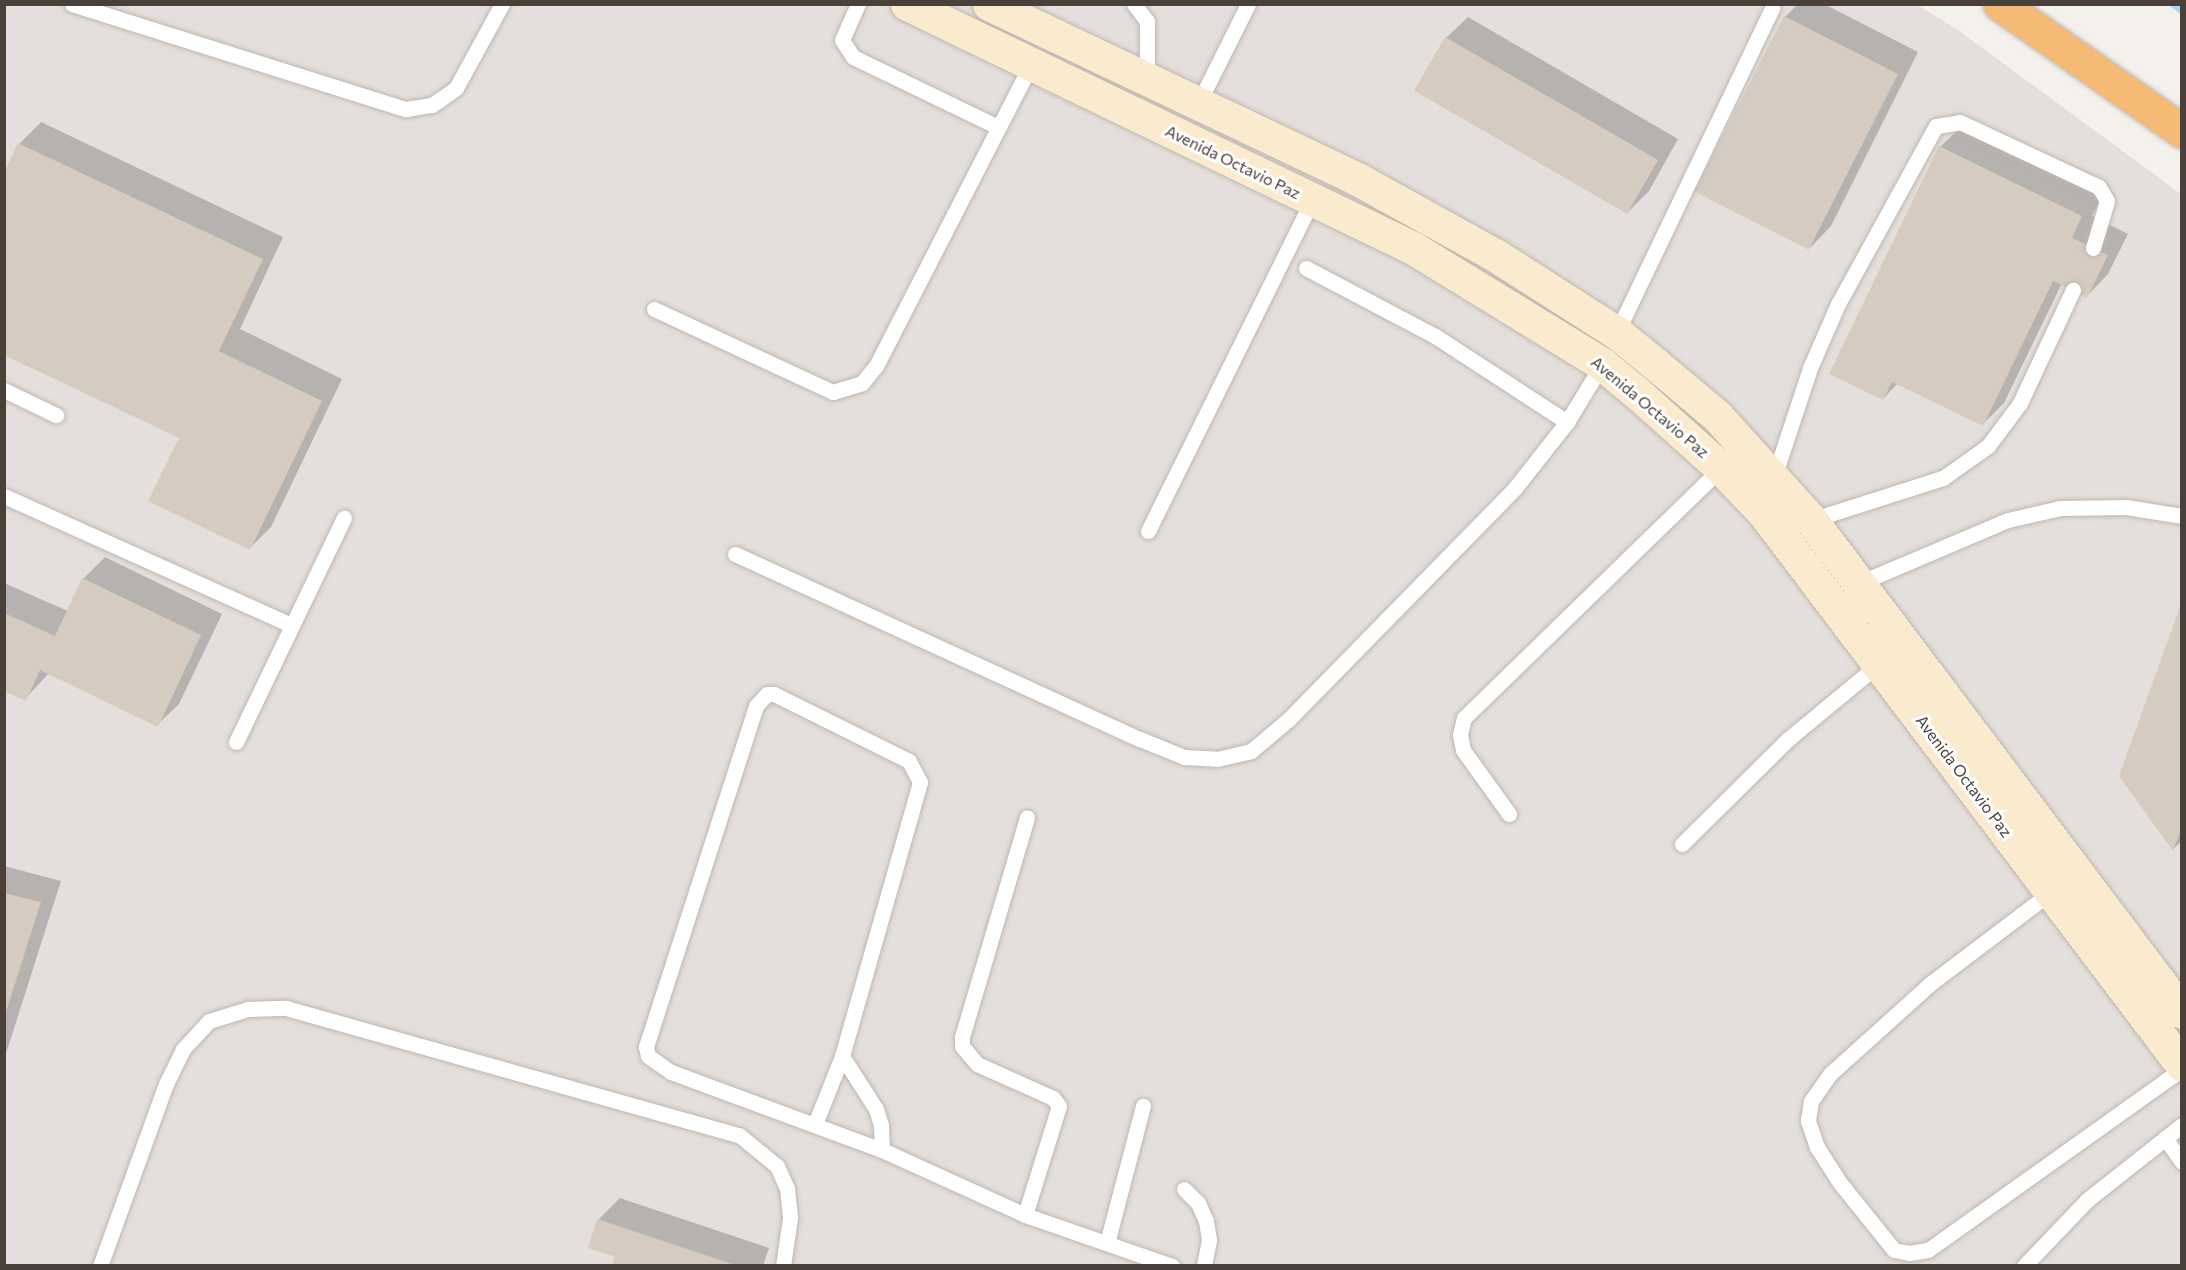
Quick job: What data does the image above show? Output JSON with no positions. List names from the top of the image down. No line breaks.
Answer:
{"streets":{"street":["Avenida Octavio Paz"]}}
